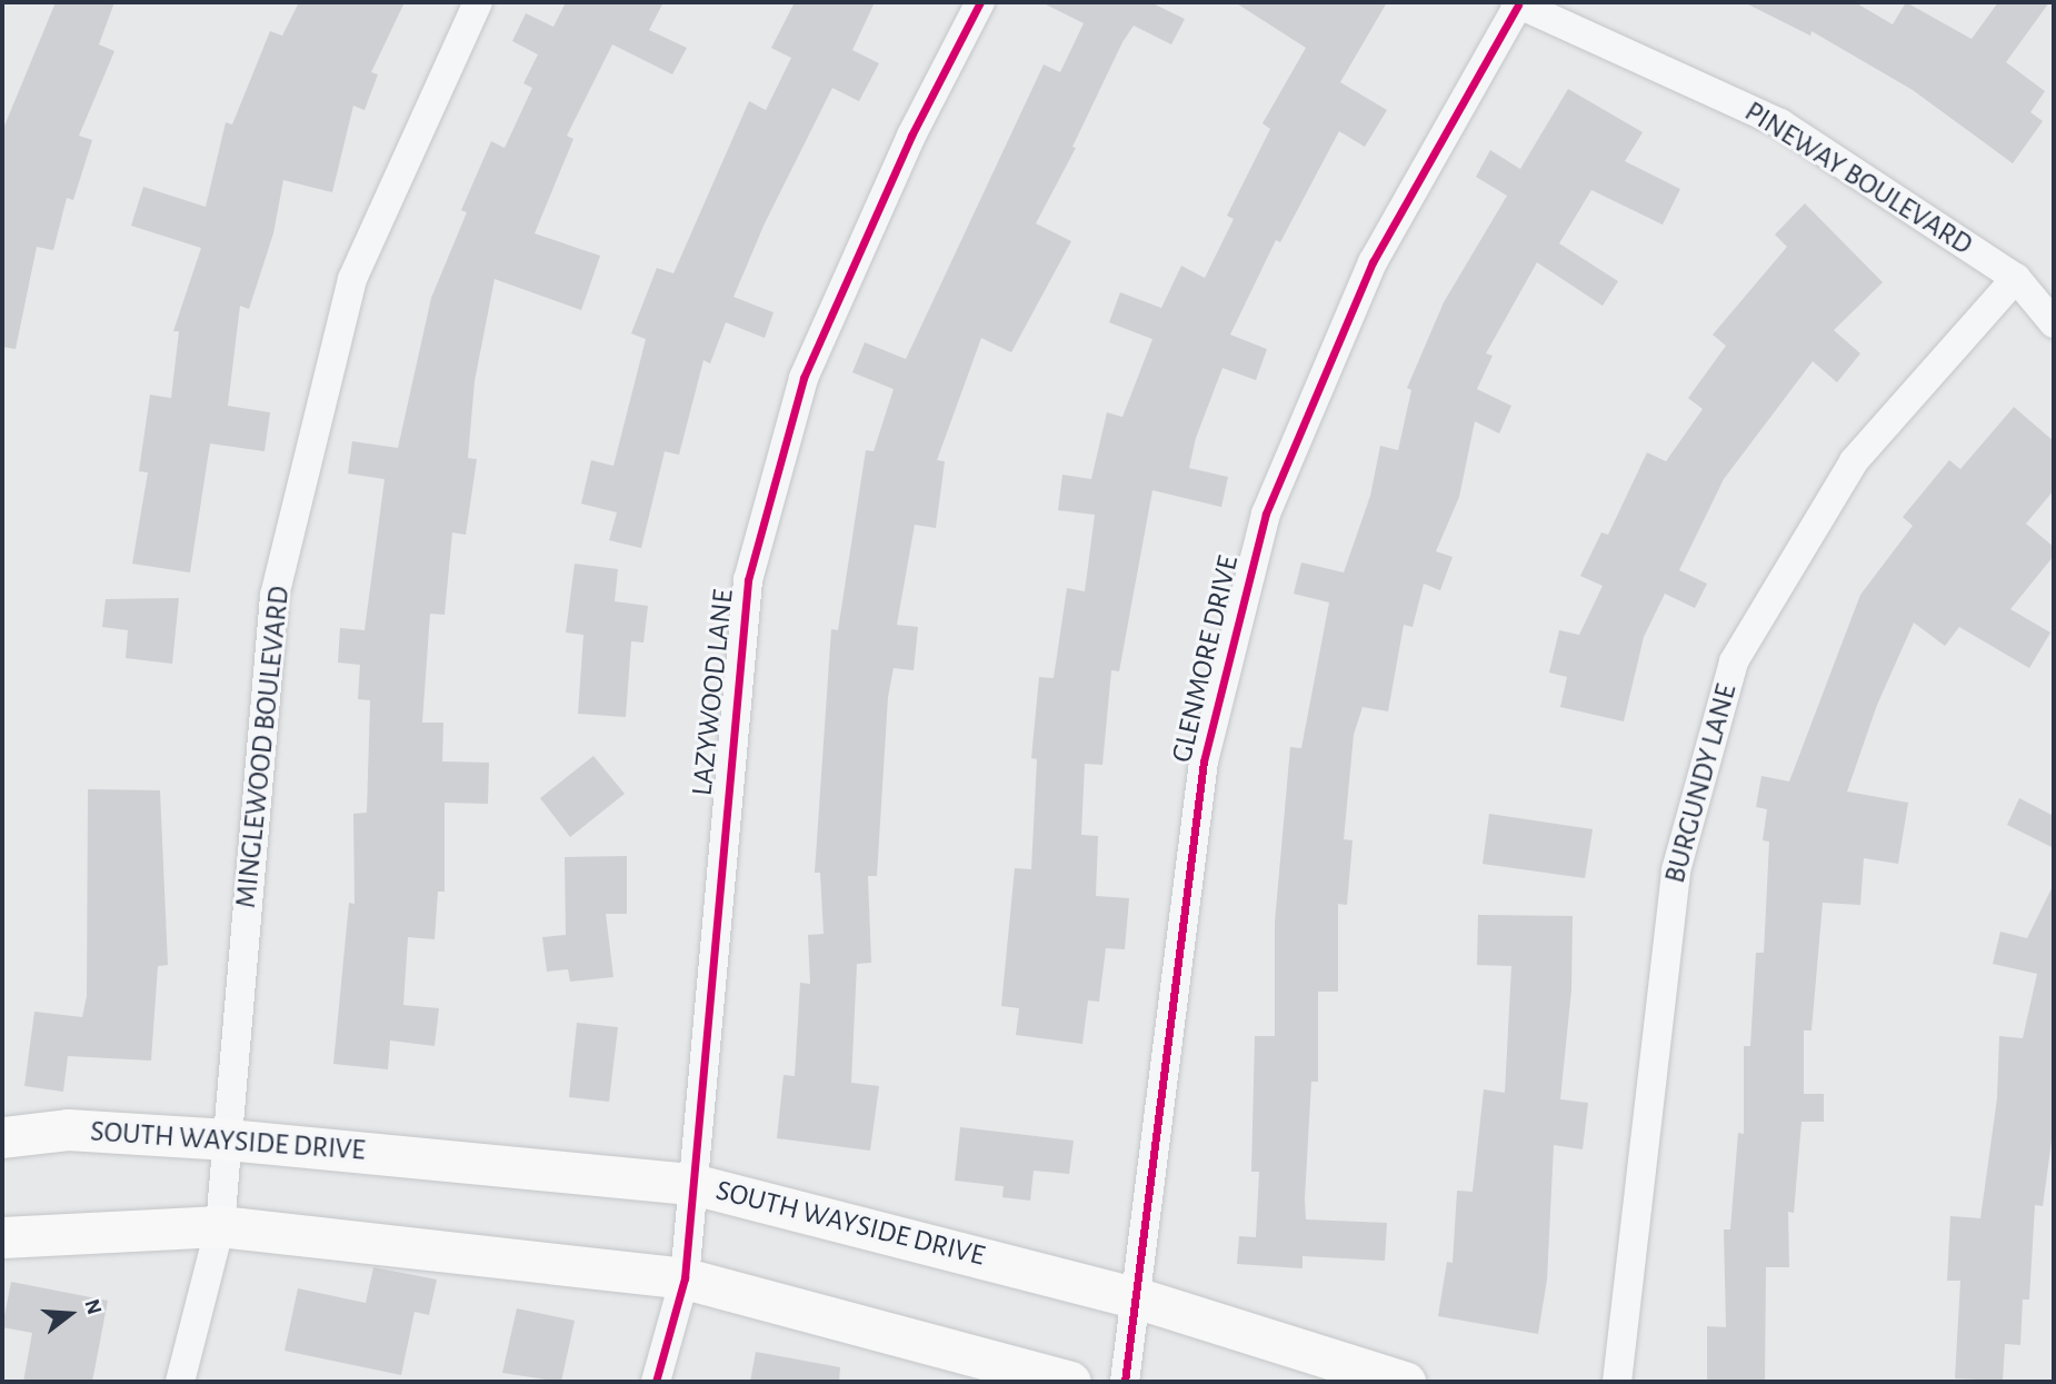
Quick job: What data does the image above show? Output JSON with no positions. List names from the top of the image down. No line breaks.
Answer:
{"streets":{"main road":["SOUTH WAYSIDE DRIVE"],"street":["PINEWAY BOULEVARD","GLENMORE DRIVE","LAZYWOOD LANE","MINGLEWOOD BOULEVARD","BURGUNDY LANE"]},"crossings":[["PINEWAY BOULEVARD","GLENMORE DRIVE"],["PINEWAY BOULEVARD","BURGUNDY LANE"],["GLENMORE DRIVE","SOUTH WAYSIDE DRIVE"],["LAZYWOOD LANE","SOUTH WAYSIDE DRIVE"],["MINGLEWOOD BOULEVARD","SOUTH WAYSIDE DRIVE"]],"north":"right"}
